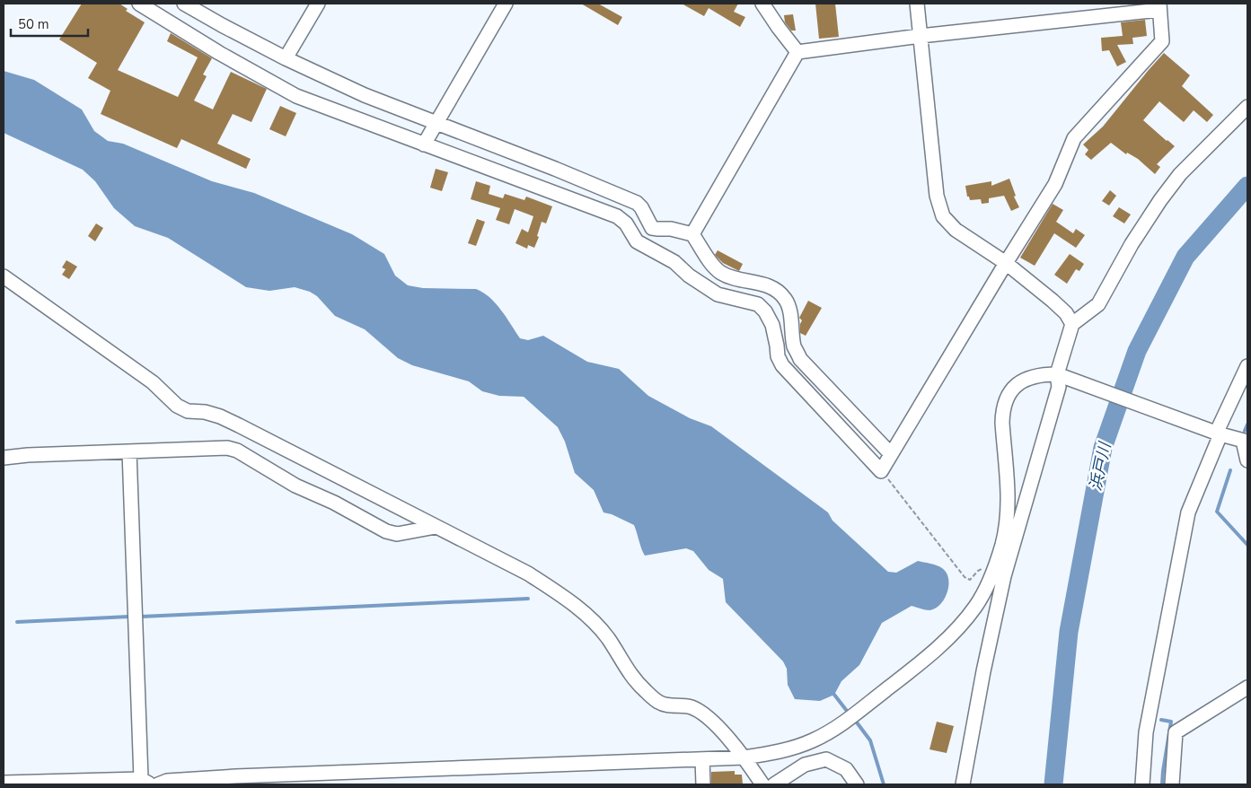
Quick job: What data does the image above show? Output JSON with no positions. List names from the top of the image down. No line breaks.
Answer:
{"water":["浜戸川"],"scale_bar":"50 m"}
